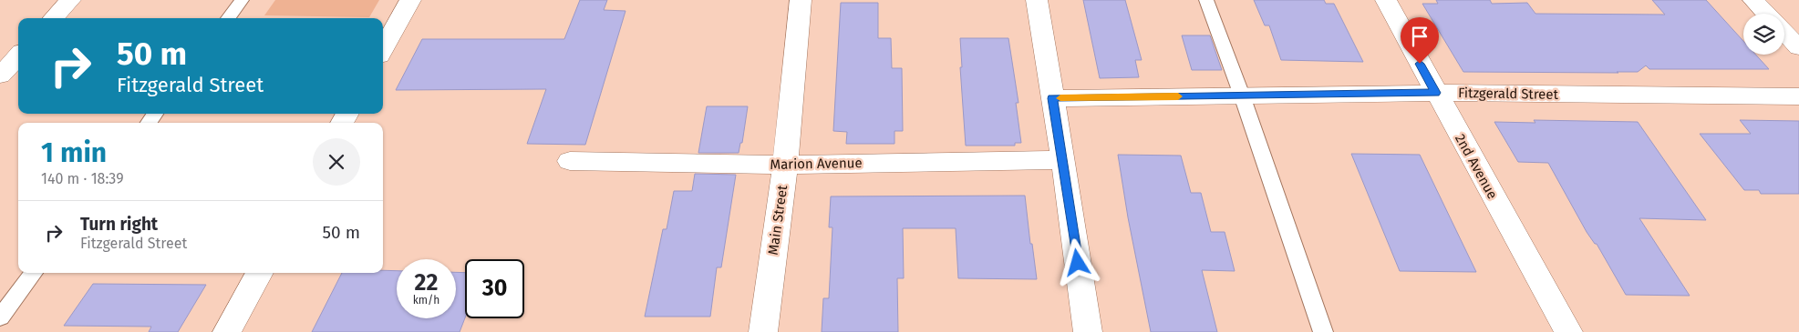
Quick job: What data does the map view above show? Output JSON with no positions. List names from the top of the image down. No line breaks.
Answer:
{"streets":{"street":["Fitzgerald Street","Marion Avenue","2nd Avenue","Main Street"]},"crossings":[["Fitzgerald Street","2nd Avenue"],["Marion Avenue","Main Street"]],"page":{"turn":["50 m","Fitzgerald Street"],"heading":["1 min","140 m · 18:39"],"list":[{"name":"Turn right","note":"Fitzgerald Street","value":"50 m"}],"speed":"22 km/h","limit":"30"}}
